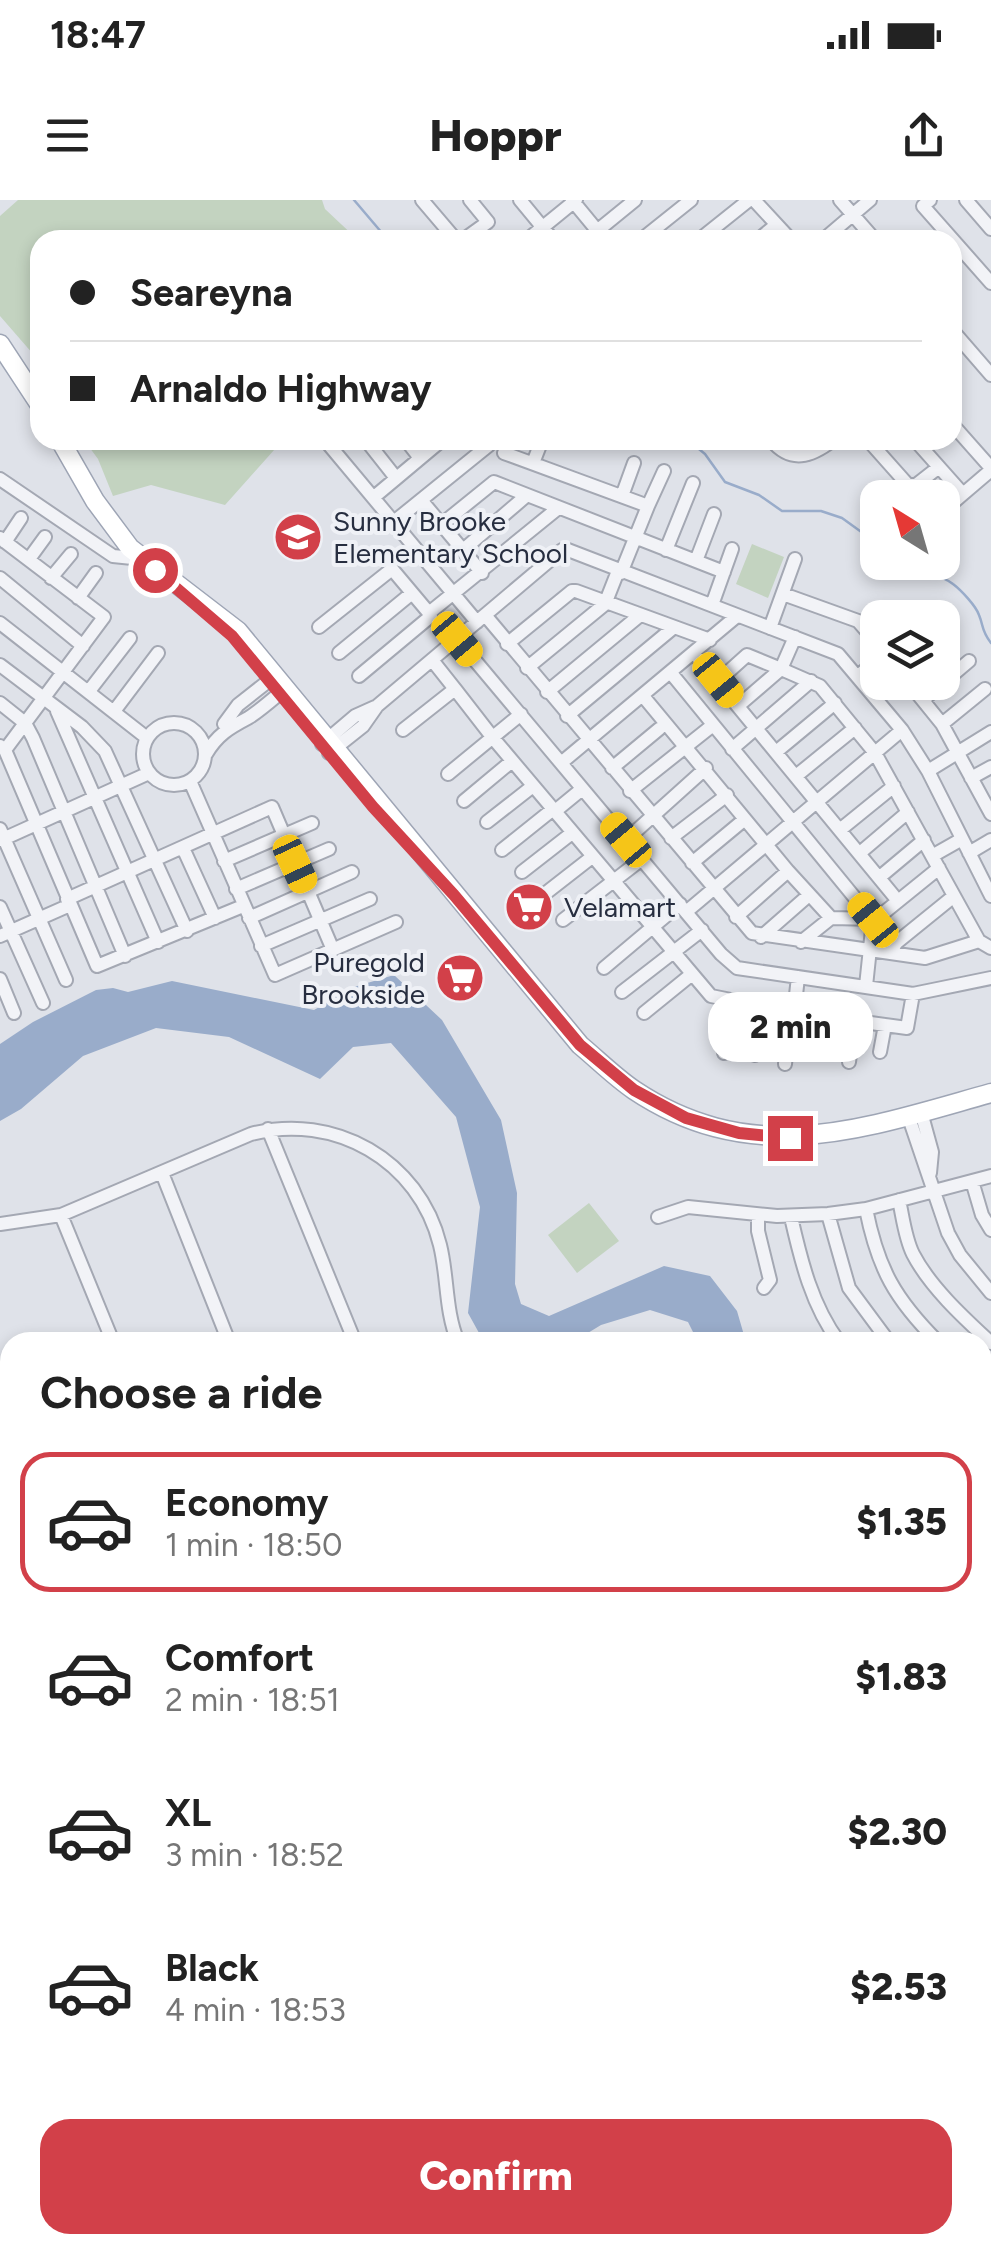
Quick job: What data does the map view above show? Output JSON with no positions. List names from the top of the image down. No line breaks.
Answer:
{"places":{"school or university":["Sunny Brooke Elementary School"],"supermarket":["Velamart","Puregold Brookside"]},"north":"top left","page":{"status":"18:47","header":"Hoppr","banner":["Seareyna","Arnaldo Highway"],"bubble":"2 min","heading":"Choose a ride","list":[{"name":"Economy","note":"1 min · 18:50","value":"$1.35"},{"name":"Comfort","note":"2 min · 18:51","value":"$1.83"},{"name":"XL","note":"3 min · 18:52","value":"$2.30"},{"name":"Black","note":"4 min · 18:53","value":"$2.53"}],"buttons":"Confirm"}}
